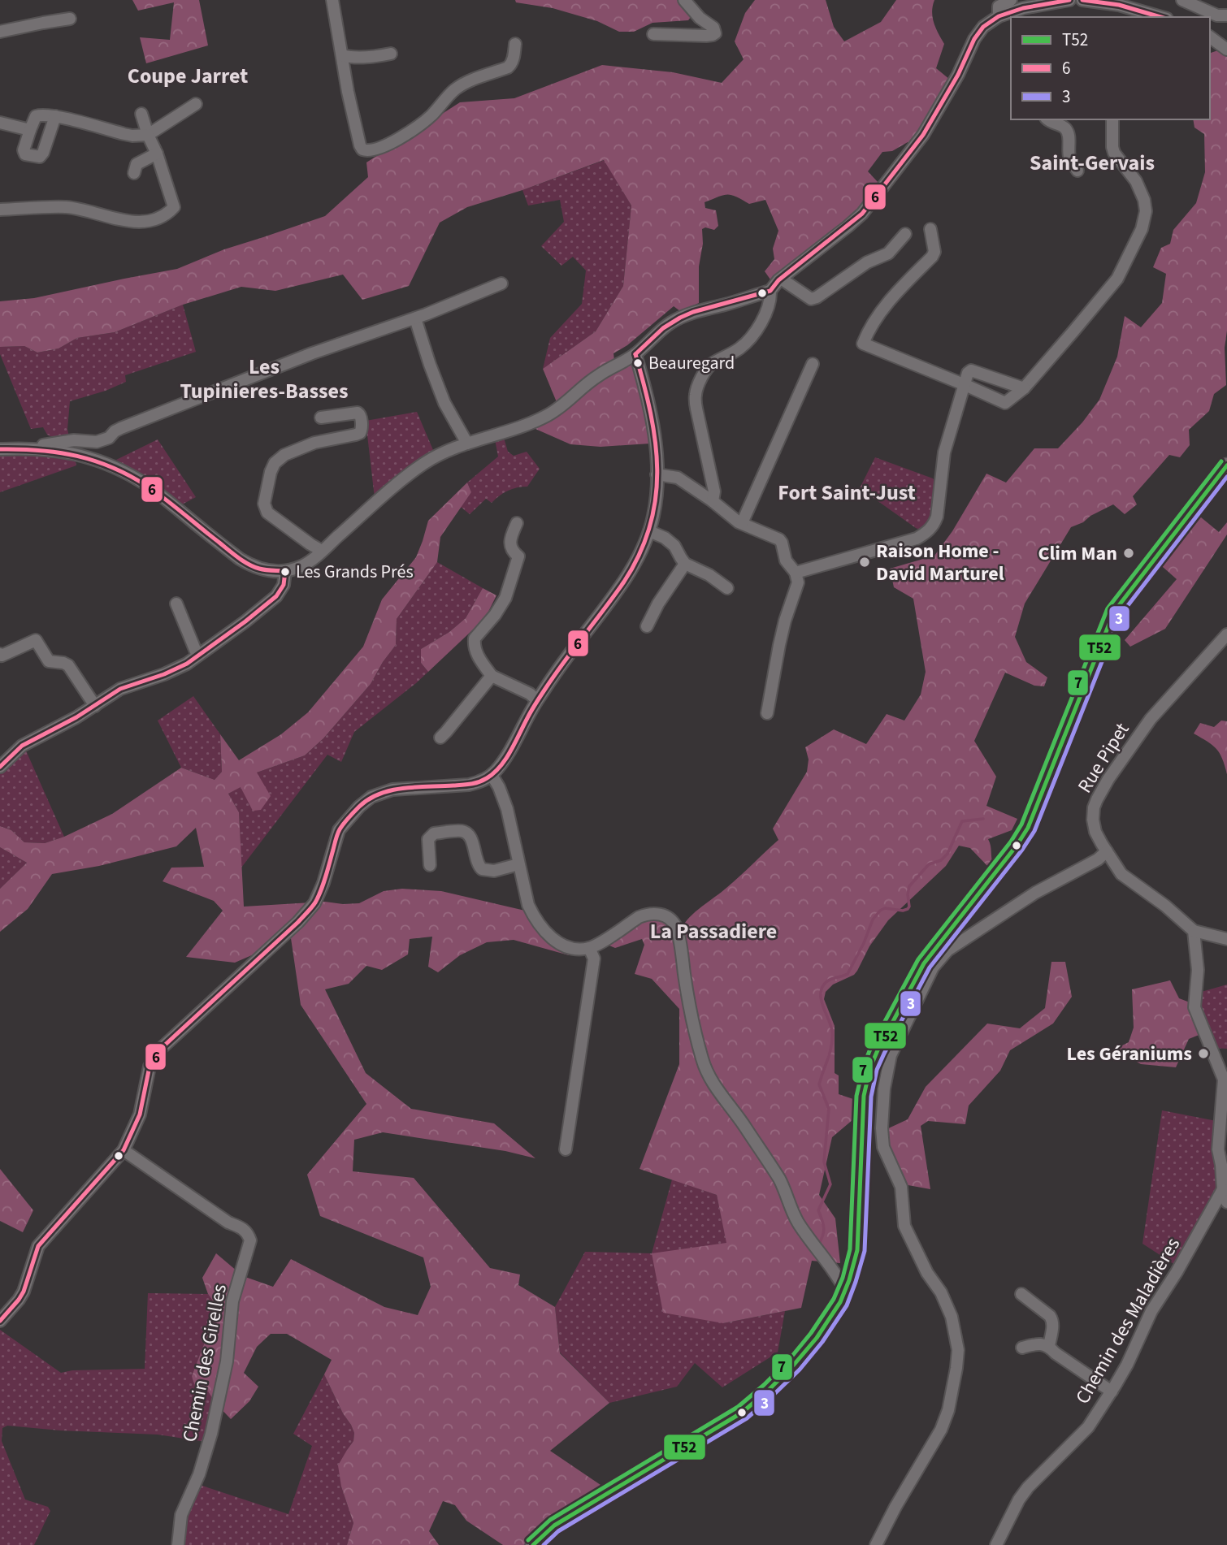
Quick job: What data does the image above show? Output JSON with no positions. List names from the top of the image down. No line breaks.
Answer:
{"streets":{"street":["Rue Pipet","Chemin des Maladières","Chemin des Girelles"]},"districts":["Coupe Jarret","Saint-Gervais","Les Tupinieres-Basses","Fort Saint-Just","La Passadiere"],"places":["Beauregard","Clim Man","Raison Home - David Marturel","Les Grands Prés","Les Géraniums"],"lines":["transit line 6","transit line 7","transit line T52","transit line 3"],"legend":["T52","6","3"]}
